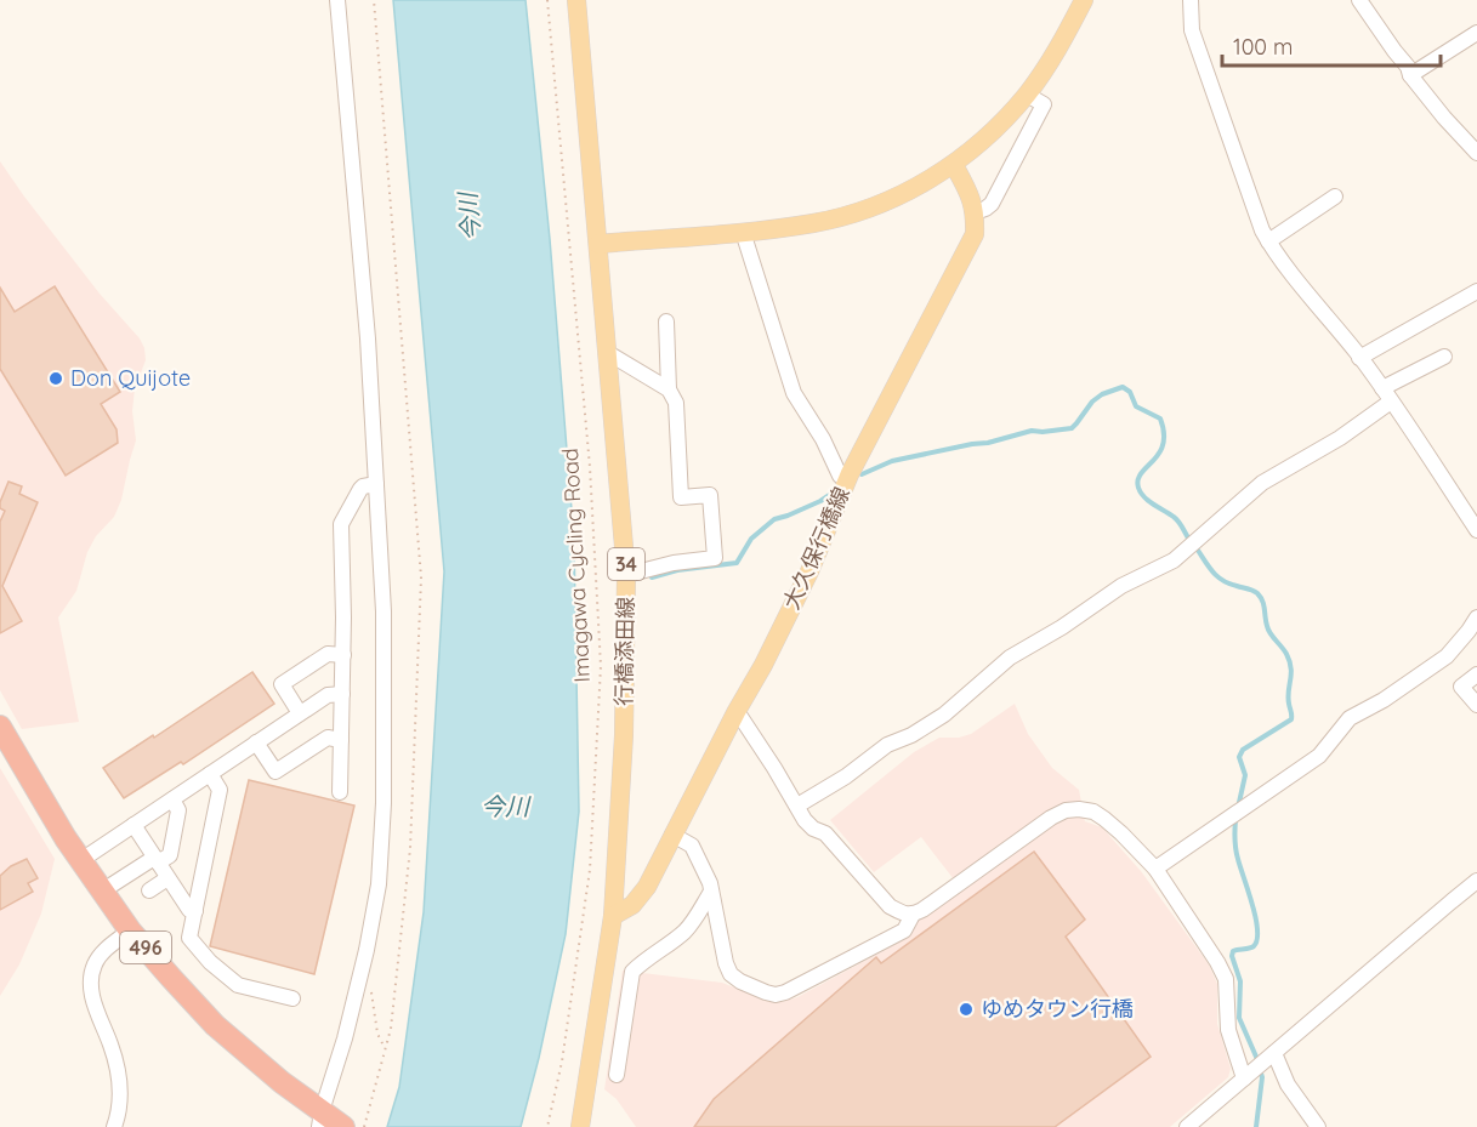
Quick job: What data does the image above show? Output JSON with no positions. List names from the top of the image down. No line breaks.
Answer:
{"streets":{"highway":["496"],"main road":["大久保行橋線","34","行橋添田線"],"path":["Imagawa Cycling Road"]},"crossings":[["大久保行橋線","行橋添田線"]],"water":["今川"],"places":["Don Quijote","ゆめタウン行橋"],"scale_bar":"100 m"}
